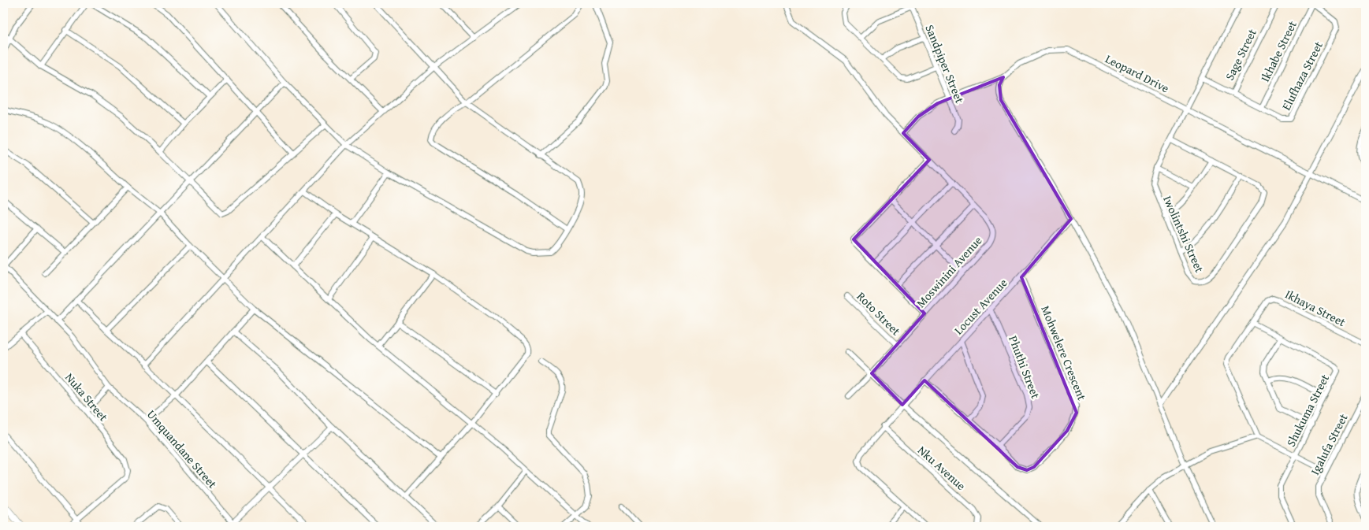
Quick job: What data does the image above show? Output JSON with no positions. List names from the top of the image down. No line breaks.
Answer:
{"streets":{"street":["Ikhabe Street","Sage Street","Sandpiper Street","Leopard Drive","Elufhaza Street","Iwolintshi Street","Moswinini Avenue","Locust Avenue","Ikhaya Street","Roto Street","Mohwelere Crescent","Phuthi Street","Nuka Street","Shukuma Street","Igalufa Street","Umquandane Street","Nku Avenue"]},"crossings":[["Ikhabe Street","Elufhaza Street"],["Sage Street","Elufhaza Street"],["Sandpiper Street","Leopard Drive"],["Leopard Drive","Iwolintshi Street"],["Leopard Drive","Moswinini Avenue"],["Moswinini Avenue","Roto Street"],["Locust Avenue","Mohwelere Crescent"],["Locust Avenue","Phuthi Street"],["Locust Avenue","Nku Avenue"],["Ikhaya Street","Shukuma Street"],["Mohwelere Crescent","Phuthi Street"]]}
